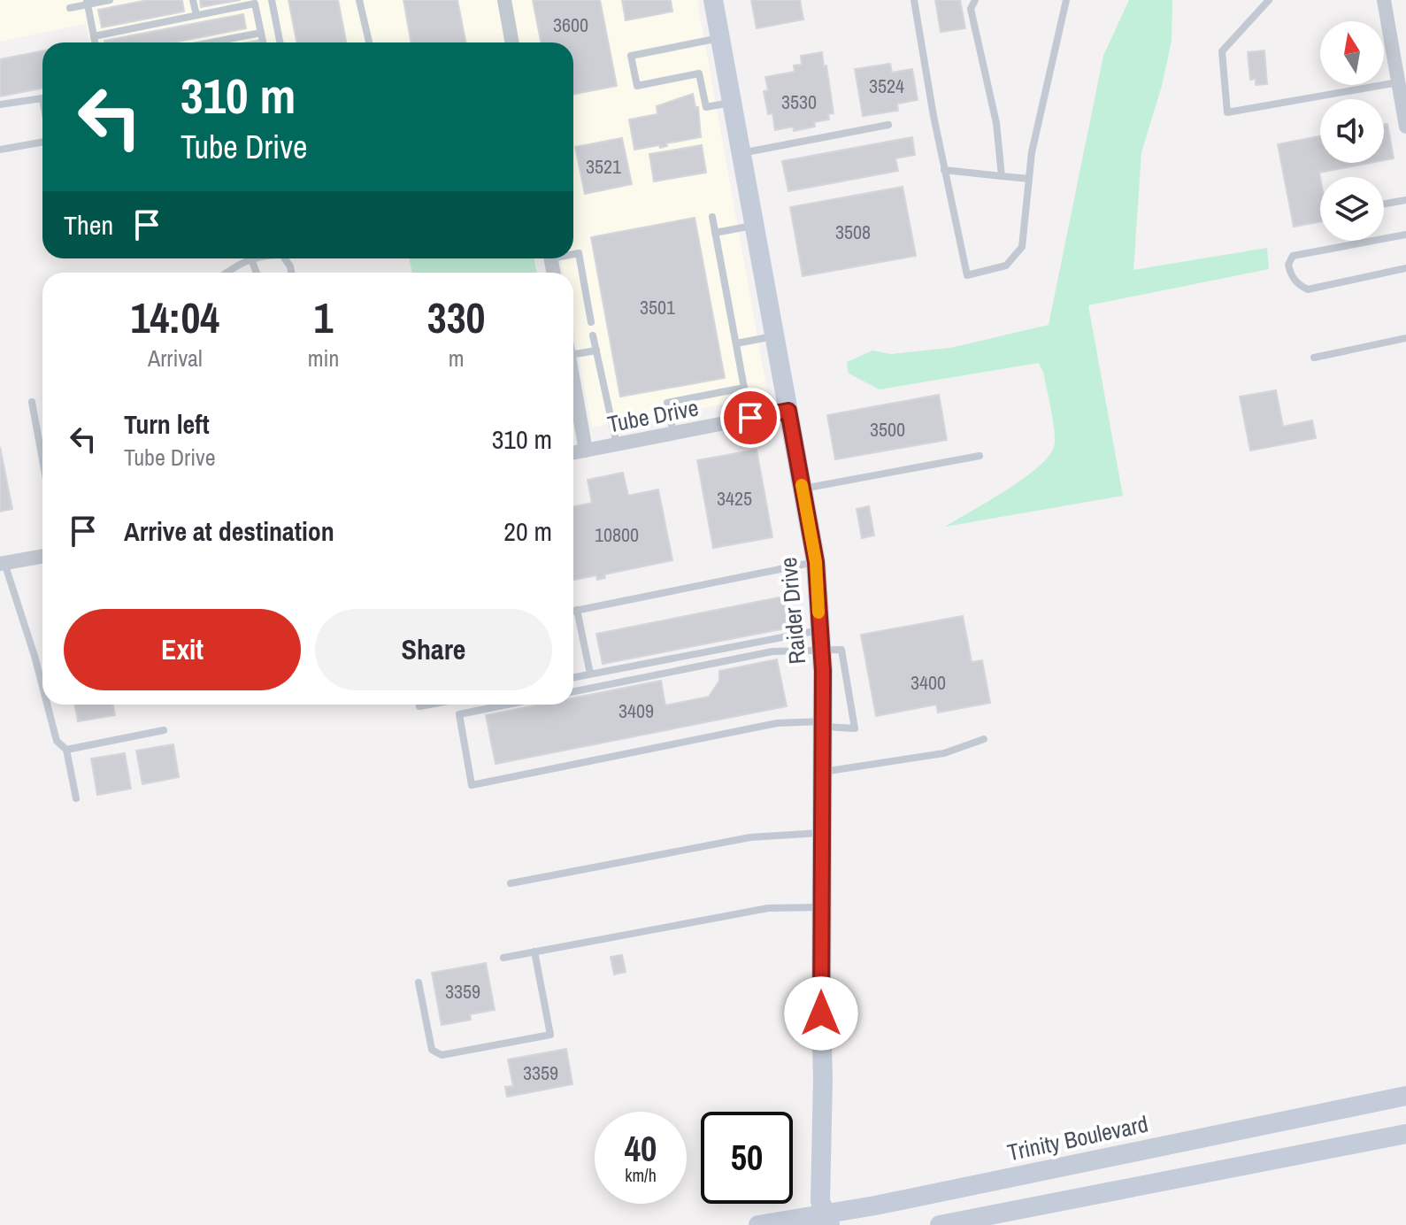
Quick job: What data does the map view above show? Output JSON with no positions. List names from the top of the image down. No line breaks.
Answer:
{"streets":{"main road":["Raider Drive","Trinity Boulevard"],"street":["Tube Drive"]},"crossings":[["Tube Drive","Raider Drive"],["Raider Drive","Trinity Boulevard"]],"house_numbers":["3600","3524","3530","3521","3508","3501","3500","3425","10800","3400","3409","3359","3359"],"north":"top","page":{"turn":["310 m","Tube Drive"],"then":"Then","eta":["14:04","Arrival","1","min","330","m"],"list":[{"name":"Turn left","note":"Tube Drive","value":"310 m"},{"name":"Arrive at destination","value":"20 m"}],"buttons":["Exit","Share"],"speed":"40 km/h","limit":"50"}}
